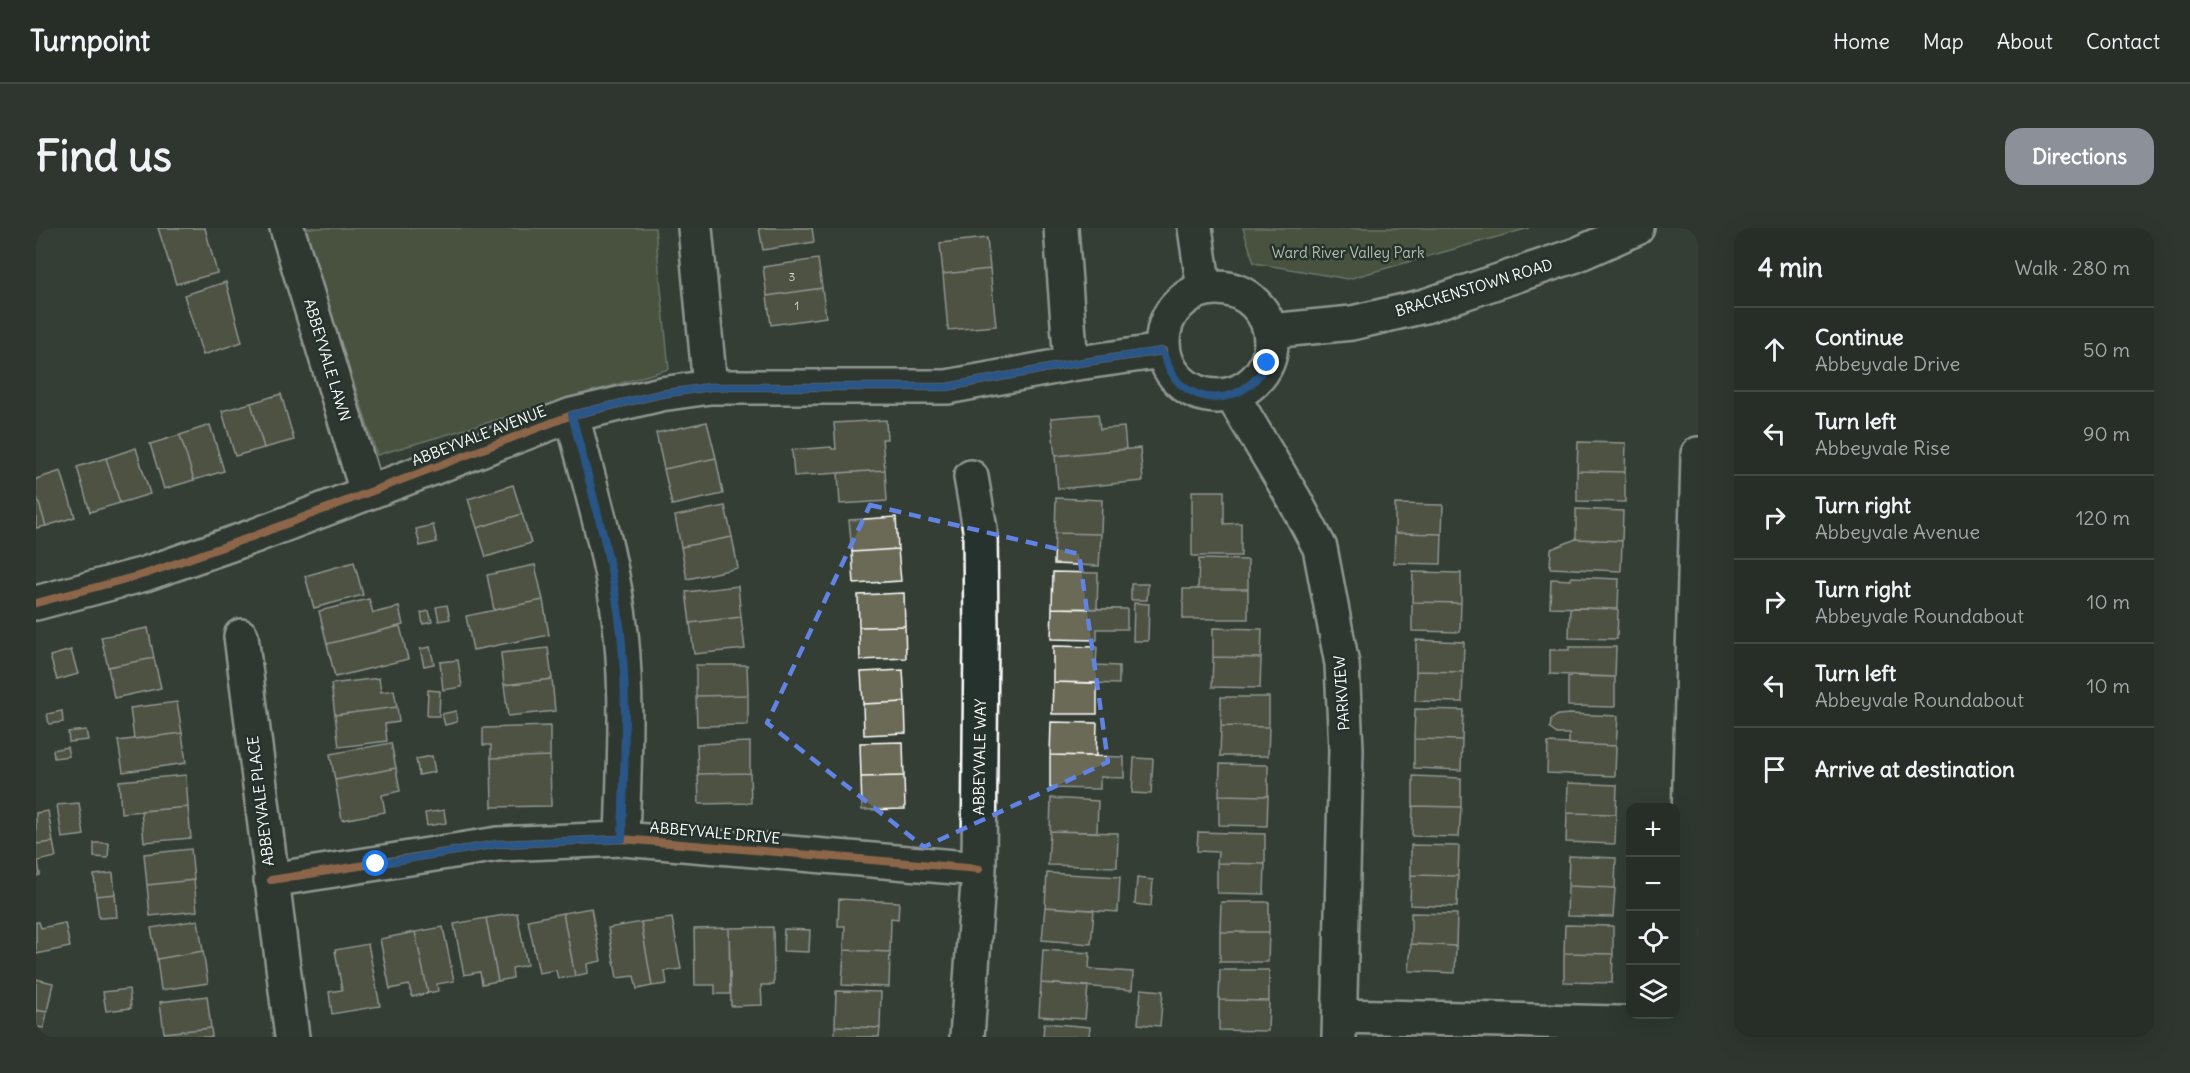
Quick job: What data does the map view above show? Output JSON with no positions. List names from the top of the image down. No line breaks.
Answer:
{"streets":{"street":["BRACKENSTOWN ROAD","ABBEYVALE LAWN","ABBEYVALE AVENUE","PARKVIEW","ABBEYVALE WAY","ABBEYVALE PLACE","ABBEYVALE DRIVE"]},"crossings":[["BRACKENSTOWN ROAD","ABBEYVALE AVENUE"],["BRACKENSTOWN ROAD","PARKVIEW"],["ABBEYVALE LAWN","ABBEYVALE AVENUE"],["ABBEYVALE AVENUE","PARKVIEW"],["ABBEYVALE WAY","ABBEYVALE DRIVE"],["ABBEYVALE PLACE","ABBEYVALE DRIVE"]],"parks":["Ward River Valley Park"],"house_numbers":["3","1"],"page":{"header":"Turnpoint","nav":["Home","Map","About","Contact"],"buttons":"Directions","title":"Find us","heading":["4 min","Walk · 280 m"],"list":[["Continue","Abbeyvale Drive","50 m"],["Turn left","Abbeyvale Rise","90 m"],["Turn right","Abbeyvale Avenue","120 m"],["Turn right","Abbeyvale Roundabout","10 m"],["Turn left","Abbeyvale Roundabout","10 m"],"Arrive at destination"],"map_buttons":["+","−"]}}
